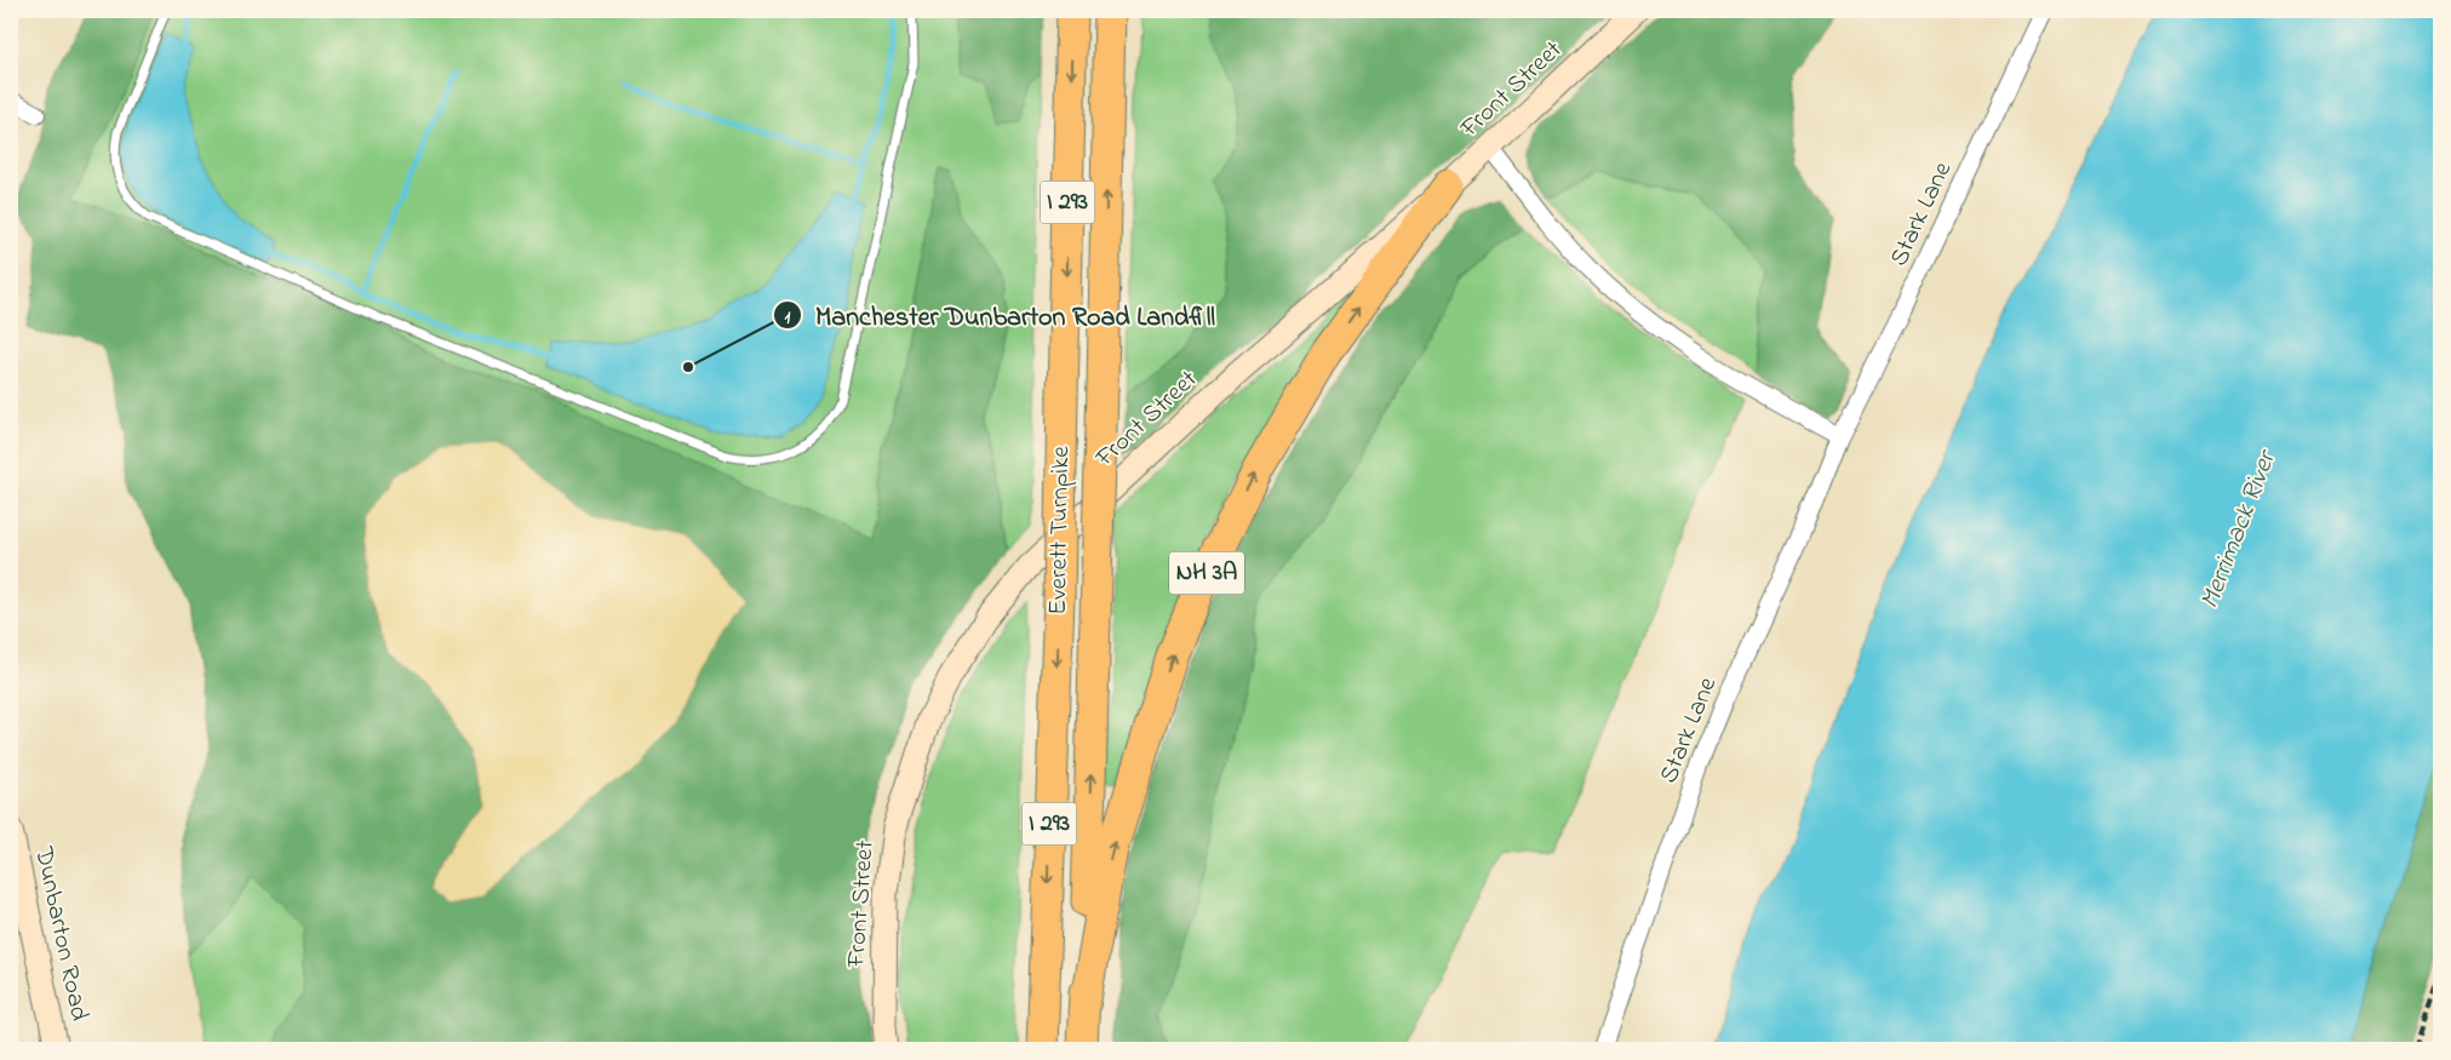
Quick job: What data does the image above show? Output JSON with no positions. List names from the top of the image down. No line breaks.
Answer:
{"streets":{"highway":["I 293","Everett Turnpike","NH 3A"],"main road":["Front Street","Dunbarton Road"],"street":["Stark Lane"]},"crossings":[["Front Street","NH 3A"],["Everett Turnpike","NH 3A"]],"water":["Merrimack River"],"places":["Manchester Dunbarton Road Landfill"]}
